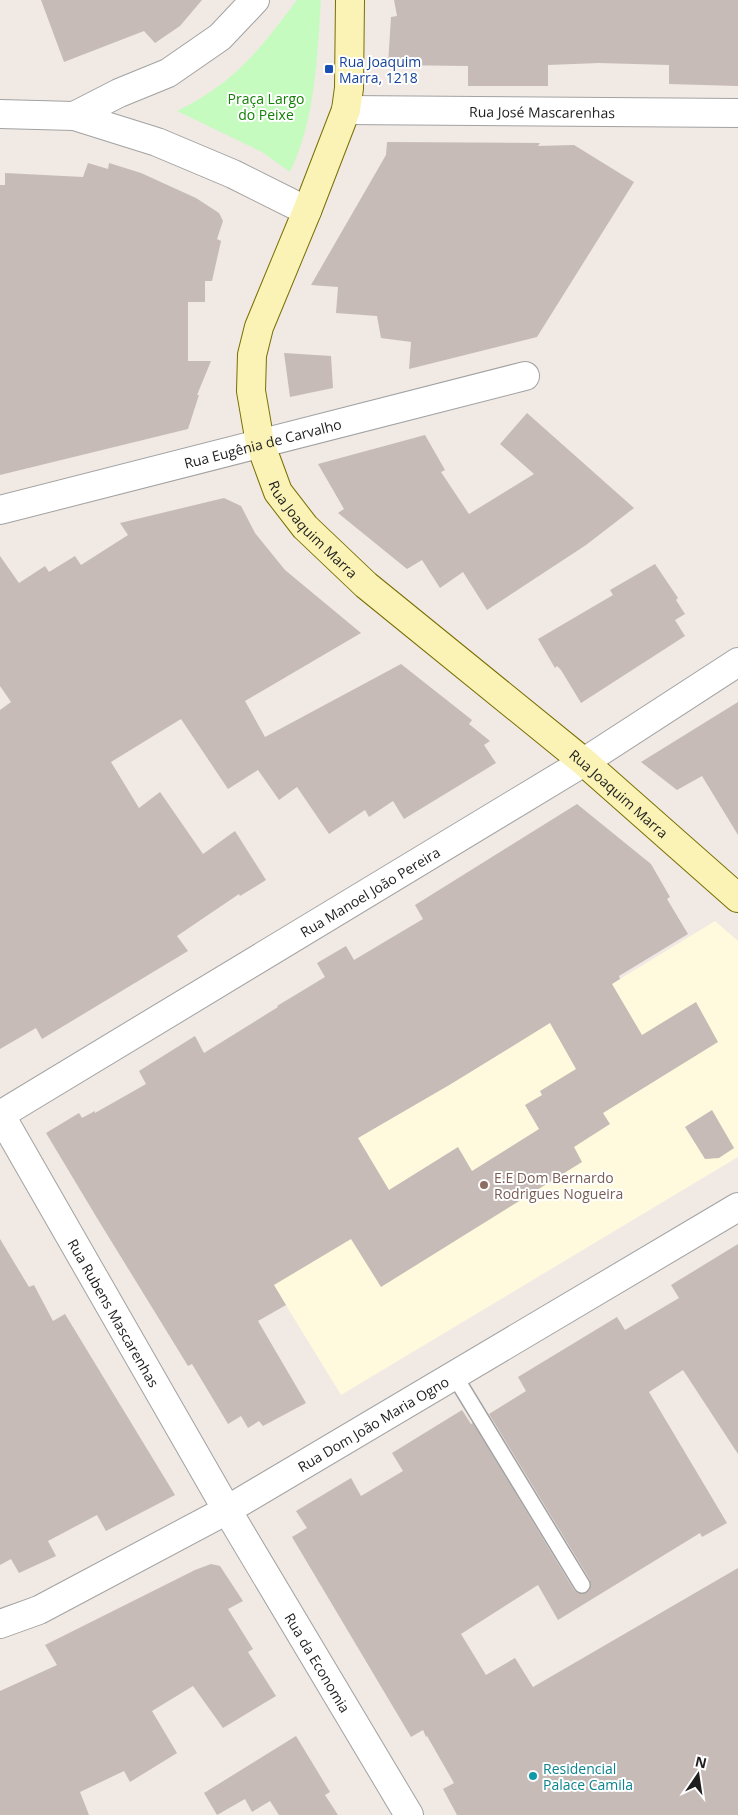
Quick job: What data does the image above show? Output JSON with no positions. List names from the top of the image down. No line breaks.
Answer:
{"streets":{"street":["Rua José Mascarenhas","Rua Eugênia de Carvalho","Rua Joaquim Marra","Rua Manoel João Pereira","Rua Rubens Mascarenhas","Rua Dom João Maria Ogno","Rua da Economia"]},"crossings":[["Rua José Mascarenhas","Rua Joaquim Marra"],["Rua Eugênia de Carvalho","Rua Joaquim Marra"],["Rua Joaquim Marra","Rua Manoel João Pereira"],["Rua Manoel João Pereira","Rua Rubens Mascarenhas"],["Rua Rubens Mascarenhas","Rua Dom João Maria Ogno"],["Rua Rubens Mascarenhas","Rua da Economia"],["Rua Dom João Maria Ogno","Rua da Economia"]],"parks":["Praça Largo do Peixe"],"places":{"transit":["Rua Joaquim Marra, 1218"],"other":["E.E Dom Bernardo Rodrigues Nogueira","Residencial Palace Camila"]},"north":"top"}
